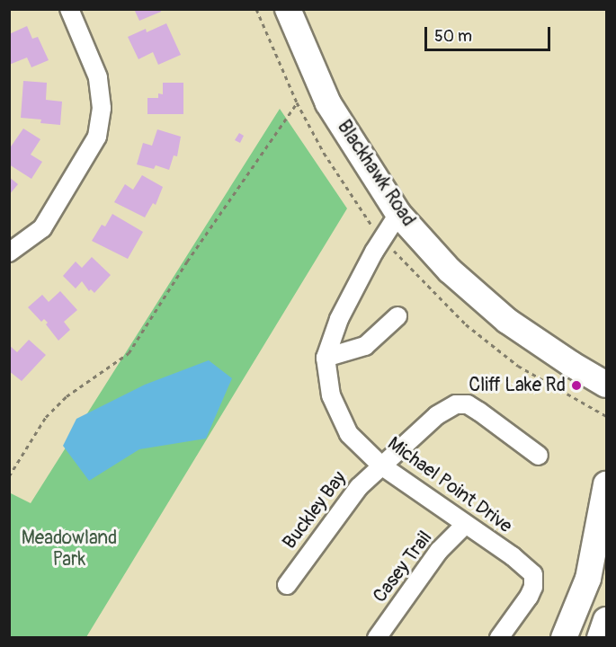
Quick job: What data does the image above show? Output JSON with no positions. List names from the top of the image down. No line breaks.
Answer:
{"streets":{"street":["Blackhawk Road","Michael Point Drive","Buckley Bay","Casey Trail"]},"crossings":[["Blackhawk Road","Michael Point Drive"],["Michael Point Drive","Buckley Bay"],["Michael Point Drive","Casey Trail"]],"parks":["Meadowland Park"],"places":["Cliff Lake Rd"],"scale_bar":"50 m"}
